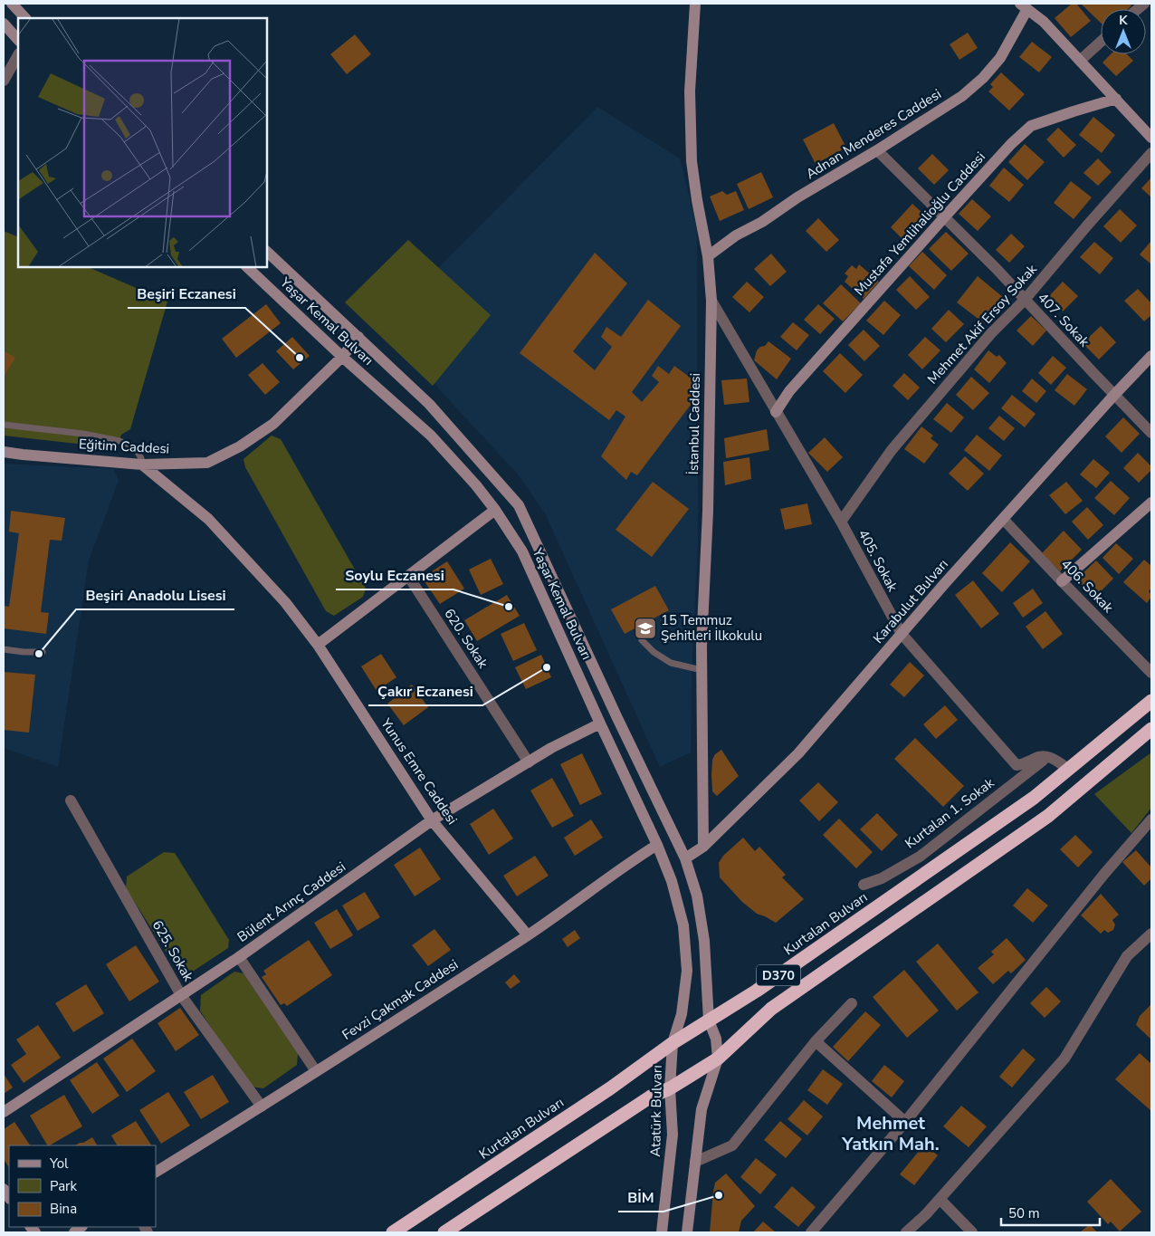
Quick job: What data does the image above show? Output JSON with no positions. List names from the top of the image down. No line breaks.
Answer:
{"streets":{"highway":["Kurtalan Bulvarı","D370"],"street":["Adnan Menderes Caddesi","Mustafa Yemlihalioğlu Caddesi","407. Sokak","Yaşar Kemal Bulvarı","Mehmet Akif Ersoy Sokak","İstanbul Caddesi","Eğitim Caddesi","405. Sokak","406. Sokak","Karabulut Bulvarı","620. Sokak","Yunus Emre Caddesi","Kurtalan 1. Sokak","Bülent Arınç Caddesi","625. Sokak","Fevzi Çakmak Caddesi","Atatürk Bulvarı"]},"crossings":[["Adnan Menderes Caddesi","407. Sokak"],["Adnan Menderes Caddesi","İstanbul Caddesi"],["Mustafa Yemlihalioğlu Caddesi","407. Sokak"],["Mustafa Yemlihalioğlu Caddesi","405. Sokak"],["407. Sokak","Mehmet Akif Ersoy Sokak"],["407. Sokak","Karabulut Bulvarı"],["Yaşar Kemal Bulvarı","Eğitim Caddesi"],["Yaşar Kemal Bulvarı","Karabulut Bulvarı"],["Yaşar Kemal Bulvarı","Bülent Arınç Caddesi"],["Yaşar Kemal Bulvarı","Kurtalan Bulvarı"],["Yaşar Kemal Bulvarı","Fevzi Çakmak Caddesi"],["Yaşar Kemal Bulvarı","Atatürk Bulvarı"],["Mehmet Akif Ersoy Sokak","405. Sokak"],["İstanbul Caddesi","405. Sokak"],["İstanbul Caddesi","Karabulut Bulvarı"],["Eğitim Caddesi","Yunus Emre Caddesi"],["405. Sokak","Karabulut Bulvarı"],["405. Sokak","Kurtalan 1. Sokak"],["406. Sokak","Karabulut Bulvarı"],["620. Sokak","Bülent Arınç Caddesi"],["Yunus Emre Caddesi","Bülent Arınç Caddesi"],["Yunus Emre Caddesi","Fevzi Çakmak Caddesi"],["Bülent Arınç Caddesi","625. Sokak"],["Kurtalan Bulvarı","Atatürk Bulvarı"],["625. Sokak","Fevzi Çakmak Caddesi"],["D370","Atatürk Bulvarı"]],"districts":["Mehmet Yatkın Mah."],"places":{"other":["Beşiri Eczanesi","Soylu Eczanesi","Beşiri Anadolu Lisesi","Çakır Eczanesi","BİM"],"school or university":["15 Temmuz Şehitleri İlkokulu"]},"legend":["Yol","Park","Bina"],"scale_bar":"50 m","north":"top"}
